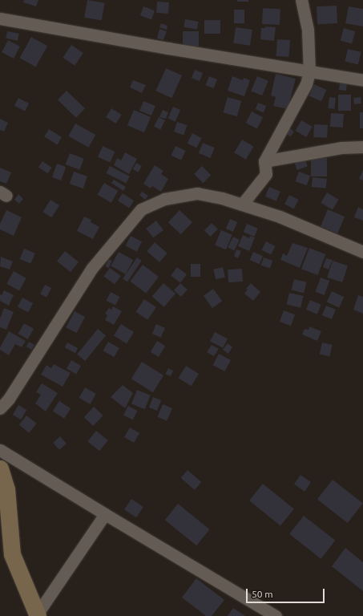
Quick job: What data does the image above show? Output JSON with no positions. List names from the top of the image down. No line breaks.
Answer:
{"scale_bar":"50 m"}
